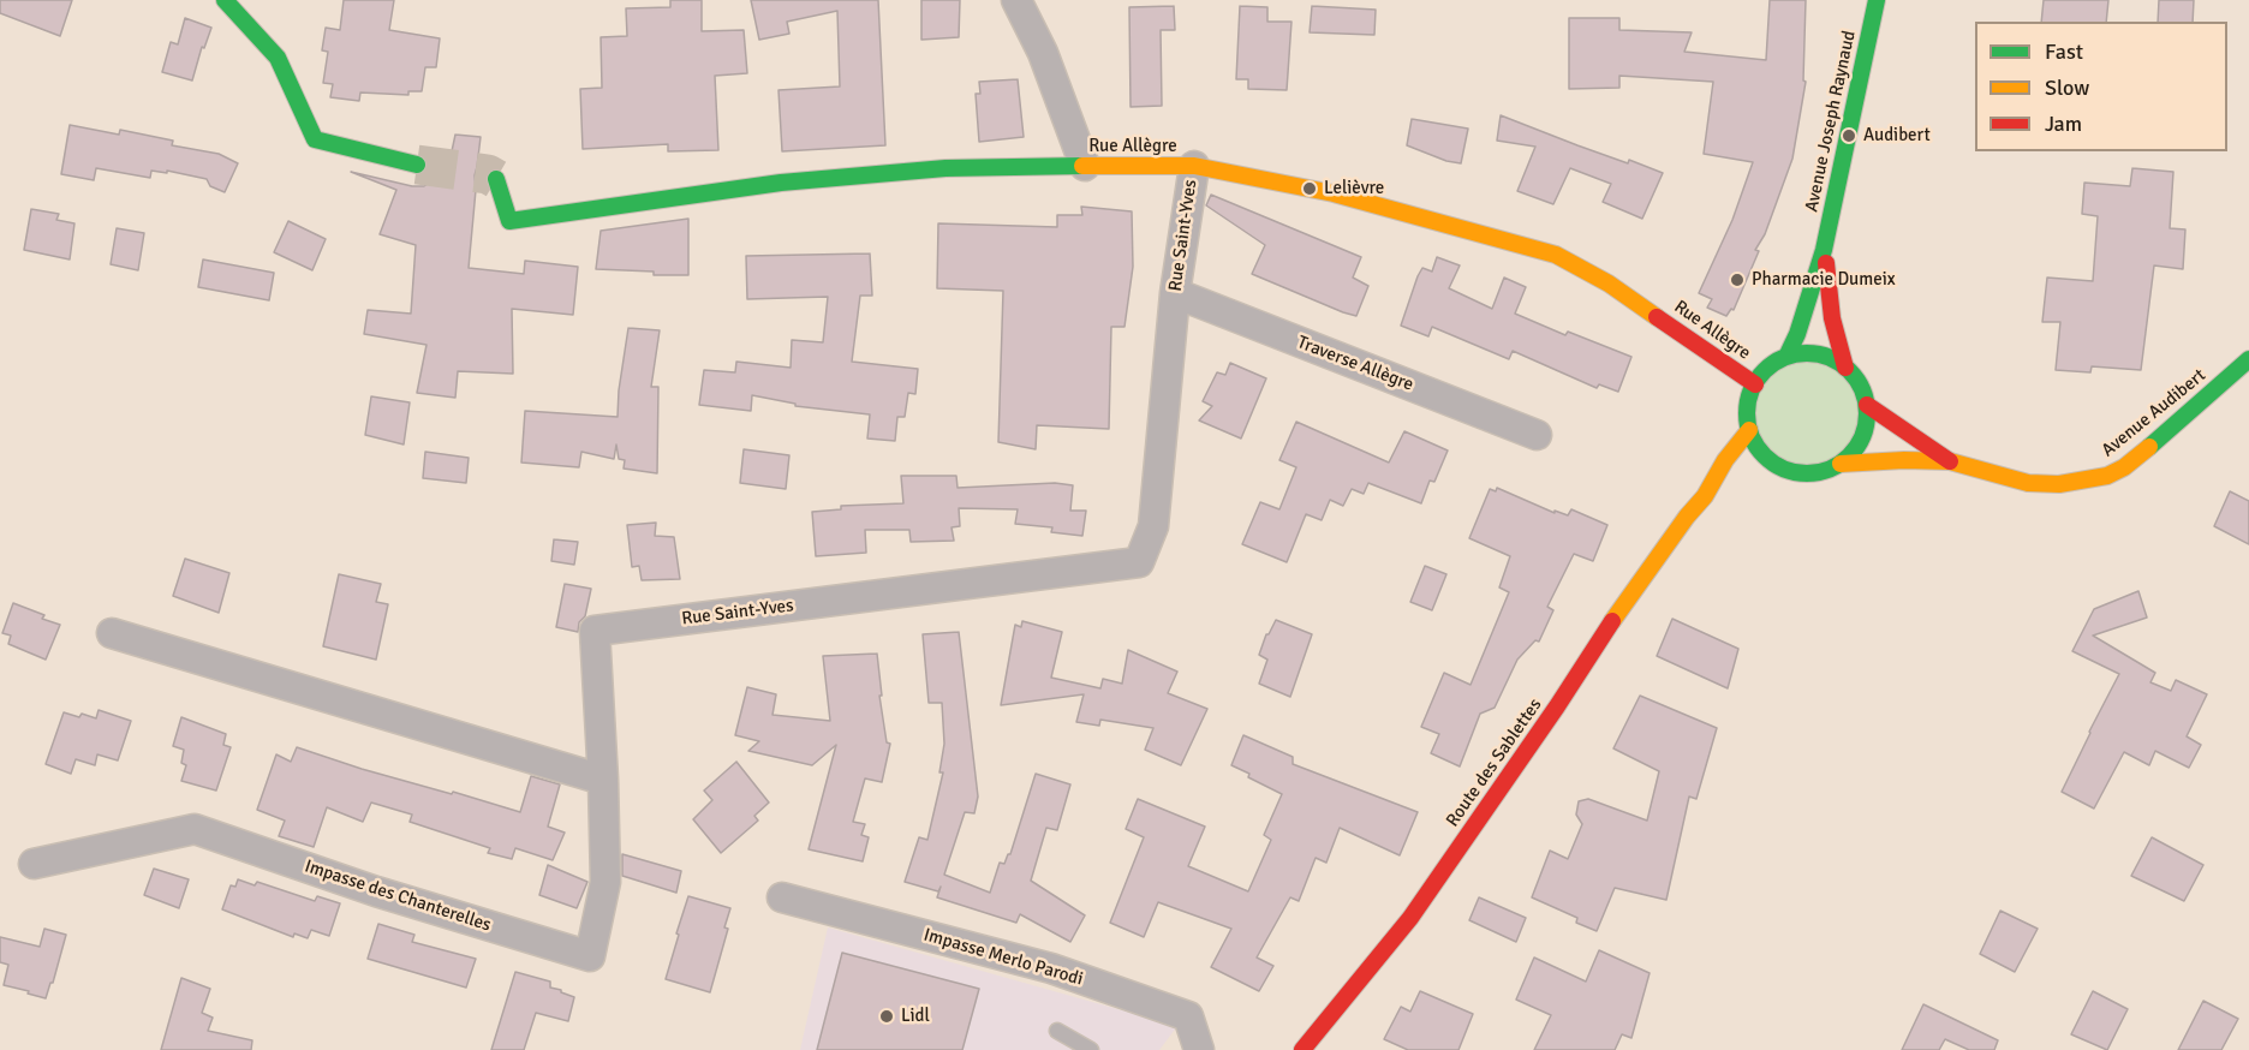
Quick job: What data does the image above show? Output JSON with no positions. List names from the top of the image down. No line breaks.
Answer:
{"streets":{"street":["Avenue Joseph Raynaud","Rue Allègre","Rue Saint-Yves","Traverse Allègre","Avenue Audibert","Route des Sablettes","Impasse des Chanterelles","Impasse Merlo Parodi"]},"crossings":[["Avenue Joseph Raynaud","Rue Allègre"],["Avenue Joseph Raynaud","Avenue Audibert"],["Avenue Joseph Raynaud","Route des Sablettes"],["Rue Allègre","Rue Saint-Yves"],["Rue Allègre","Avenue Audibert"],["Rue Allègre","Route des Sablettes"],["Rue Saint-Yves","Traverse Allègre"],["Rue Saint-Yves","Impasse des Chanterelles"],["Avenue Audibert","Route des Sablettes"]],"places":["Audibert","Lelièvre","Pharmacie Dumeix","Lidl"],"legend":["Fast","Slow","Jam"]}
